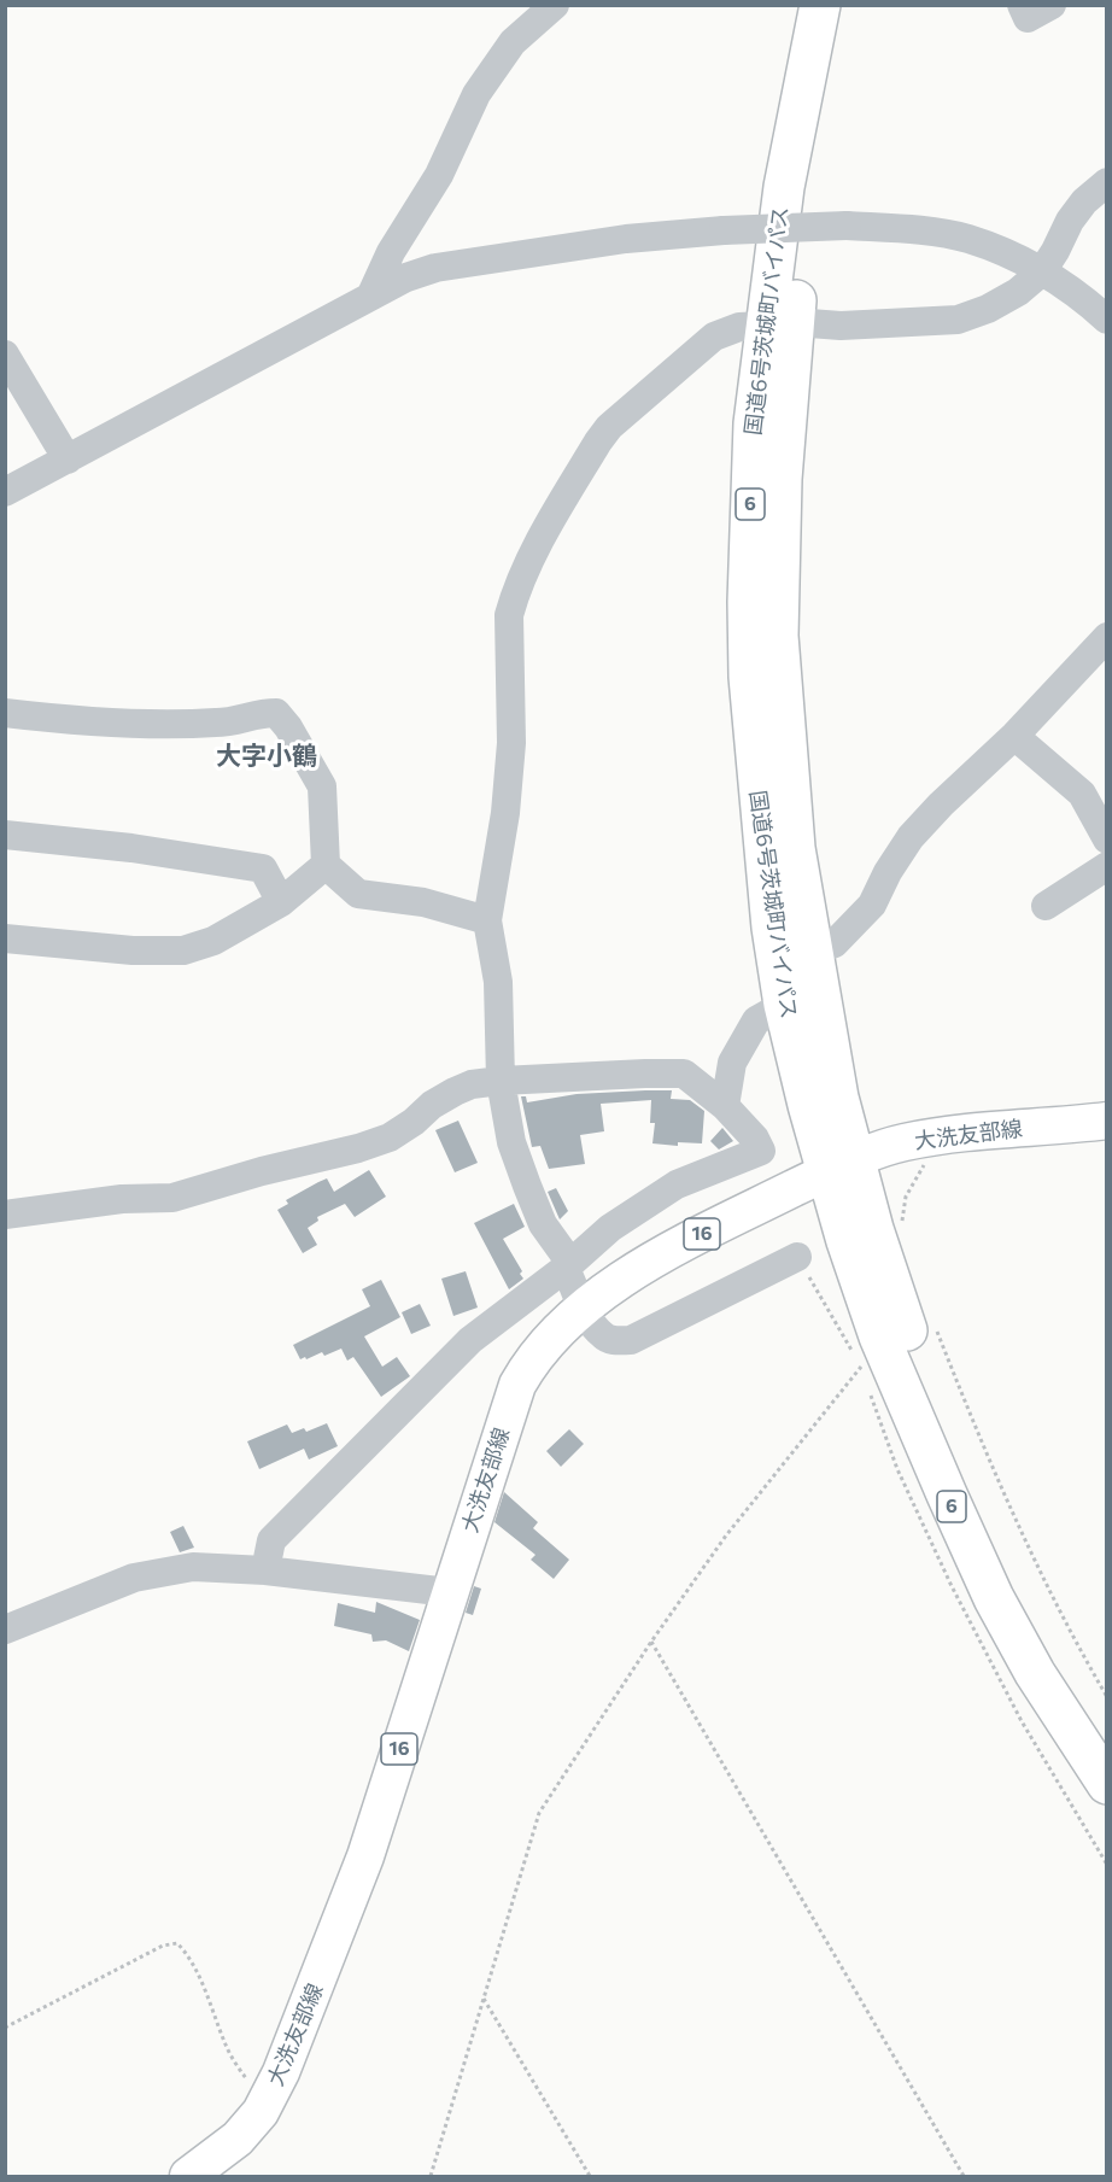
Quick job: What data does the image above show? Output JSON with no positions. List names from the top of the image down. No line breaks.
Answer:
{"streets":{"highway":["国道6号茨城町バイパス","6"],"main road":["大洗友部線","16"]},"crossings":[["国道6号茨城町バイパス","大洗友部線"]],"districts":["大字小鶴"]}
